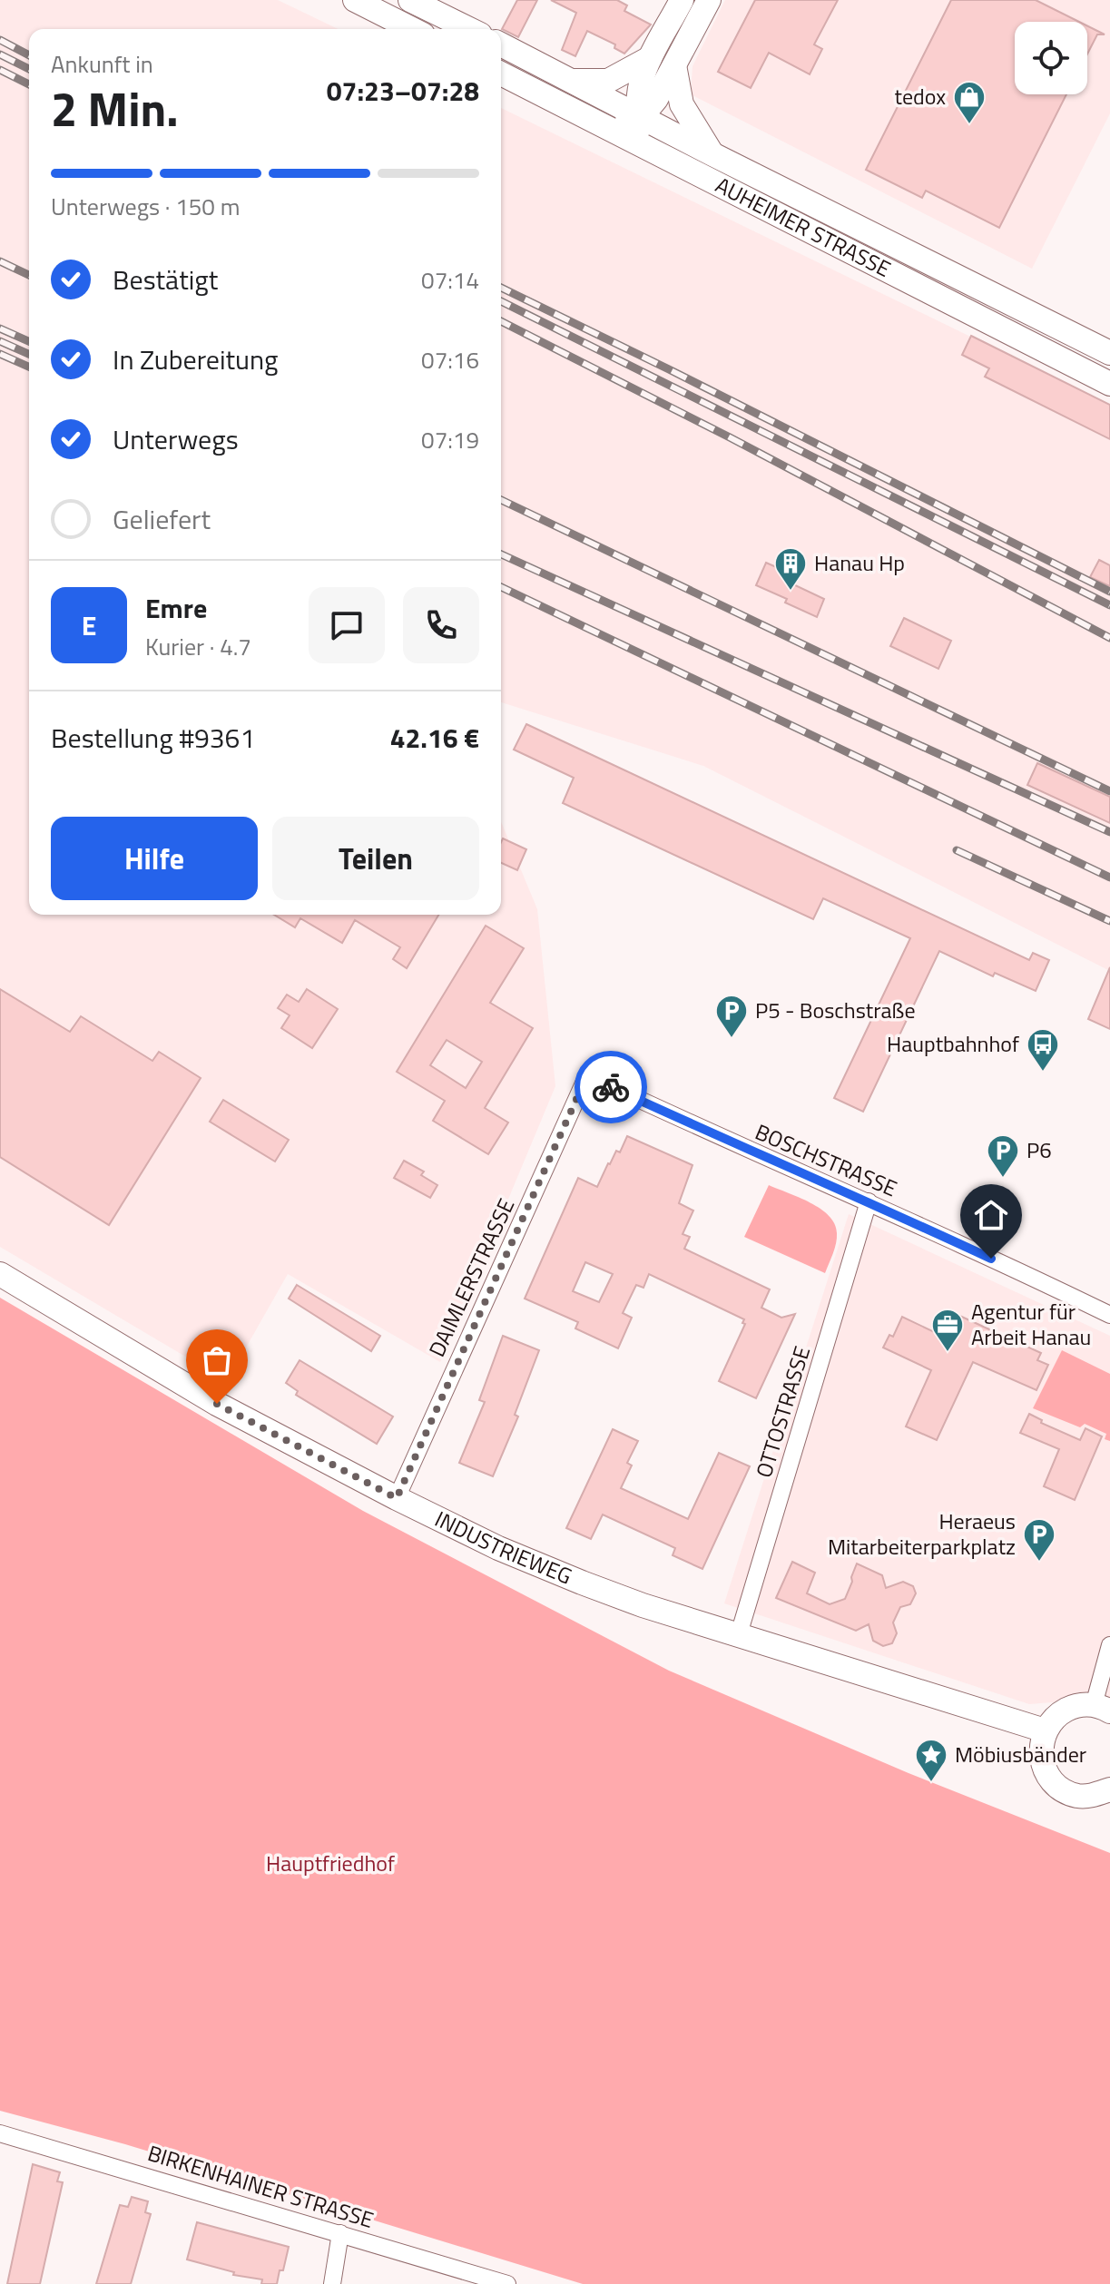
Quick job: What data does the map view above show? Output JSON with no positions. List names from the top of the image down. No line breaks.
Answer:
{"streets":{"main road":["AUHEIMER STRASSE","INDUSTRIEWEG"],"street":["BOSCHSTRASSE","DAIMLERSTRASSE","OTTOSTRASSE","BIRKENHAINER STRASSE"]},"crossings":[["BOSCHSTRASSE","DAIMLERSTRASSE"],["BOSCHSTRASSE","OTTOSTRASSE"],["DAIMLERSTRASSE","INDUSTRIEWEG"],["OTTOSTRASSE","INDUSTRIEWEG"]],"parks":["Hauptfriedhof"],"places":{"shop":["tedox"],"building":["Hanau Hp"],"parking":["P5 - Boschstraße","P6","Heraeus Mitarbeiterparkplatz"],"bus stop":["Hauptbahnhof"],"office":["Agentur für Arbeit Hanau"],"place":["Möbiusbänder"]},"page":{"heading":["2 Min.","Ankunft in","07:23–07:28"],"panel":["Emre","Kurier · 4.7","Bestellung #9361","42.16 €"],"bar":"Unterwegs · 150 m","list":[["Bestätigt","07:14"],["In Zubereitung","07:16"],["Unterwegs","07:19"],"Geliefert"],"round":"E","buttons":["Hilfe","Teilen"]}}
